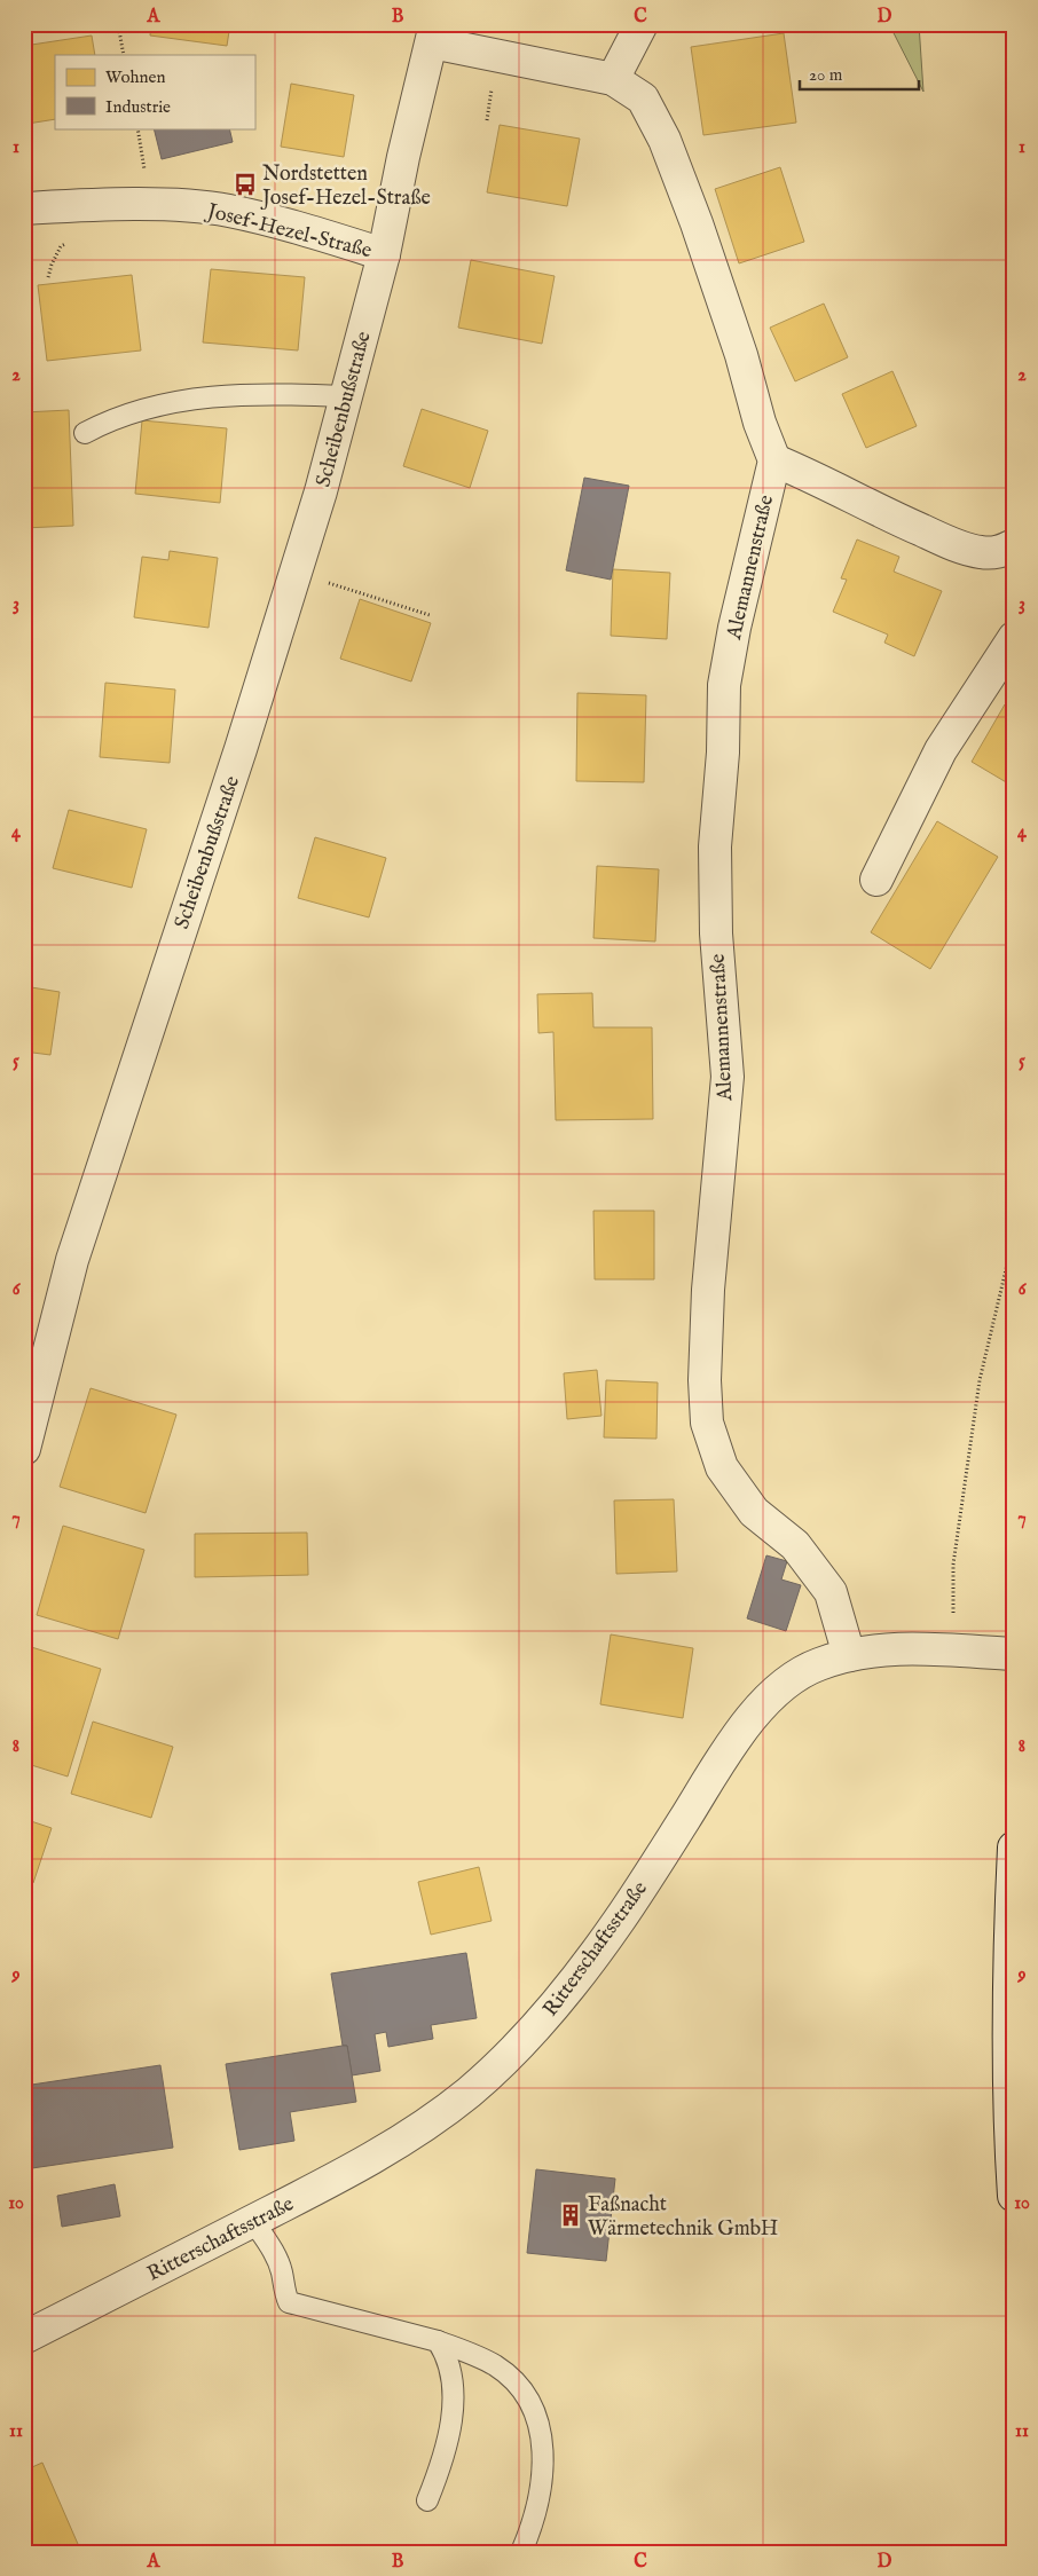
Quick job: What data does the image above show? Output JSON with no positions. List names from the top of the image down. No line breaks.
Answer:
{"streets":{"street":["Josef-Hezel-Straße","Scheibenbußstraße","Alemannenstraße","Ritterschaftsstraße"]},"crossings":[["Josef-Hezel-Straße","Scheibenbußstraße"],["Alemannenstraße","Ritterschaftsstraße"]],"places":{"bus stop":["Nordstetten Josef-Hezel-Straße"],"building":["Faßnacht Wärmetechnik GmbH"]},"legend":["Wohnen","Industrie"],"scale_bar":"20 m","grid":{"columns":["A","B","C","D"],"rows":["1","2","3","4","5","6","7","8","9","10","11"]}}
